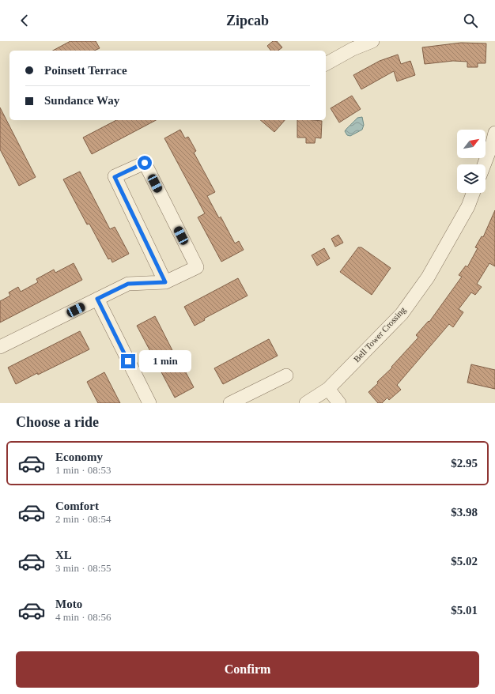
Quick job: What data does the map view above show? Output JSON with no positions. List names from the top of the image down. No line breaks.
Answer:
{"streets":{"street":["Bell Tower Crossing"]},"north":"top right","page":{"header":"Zipcab","banner":["Poinsett Terrace","Sundance Way"],"bubble":"1 min","heading":"Choose a ride","list":[{"name":"Economy","note":"1 min · 08:53","value":"$2.95"},{"name":"Comfort","note":"2 min · 08:54","value":"$3.98"},{"name":"XL","note":"3 min · 08:55","value":"$5.02"},{"name":"Moto","note":"4 min · 08:56","value":"$5.01"}],"buttons":"Confirm"}}
